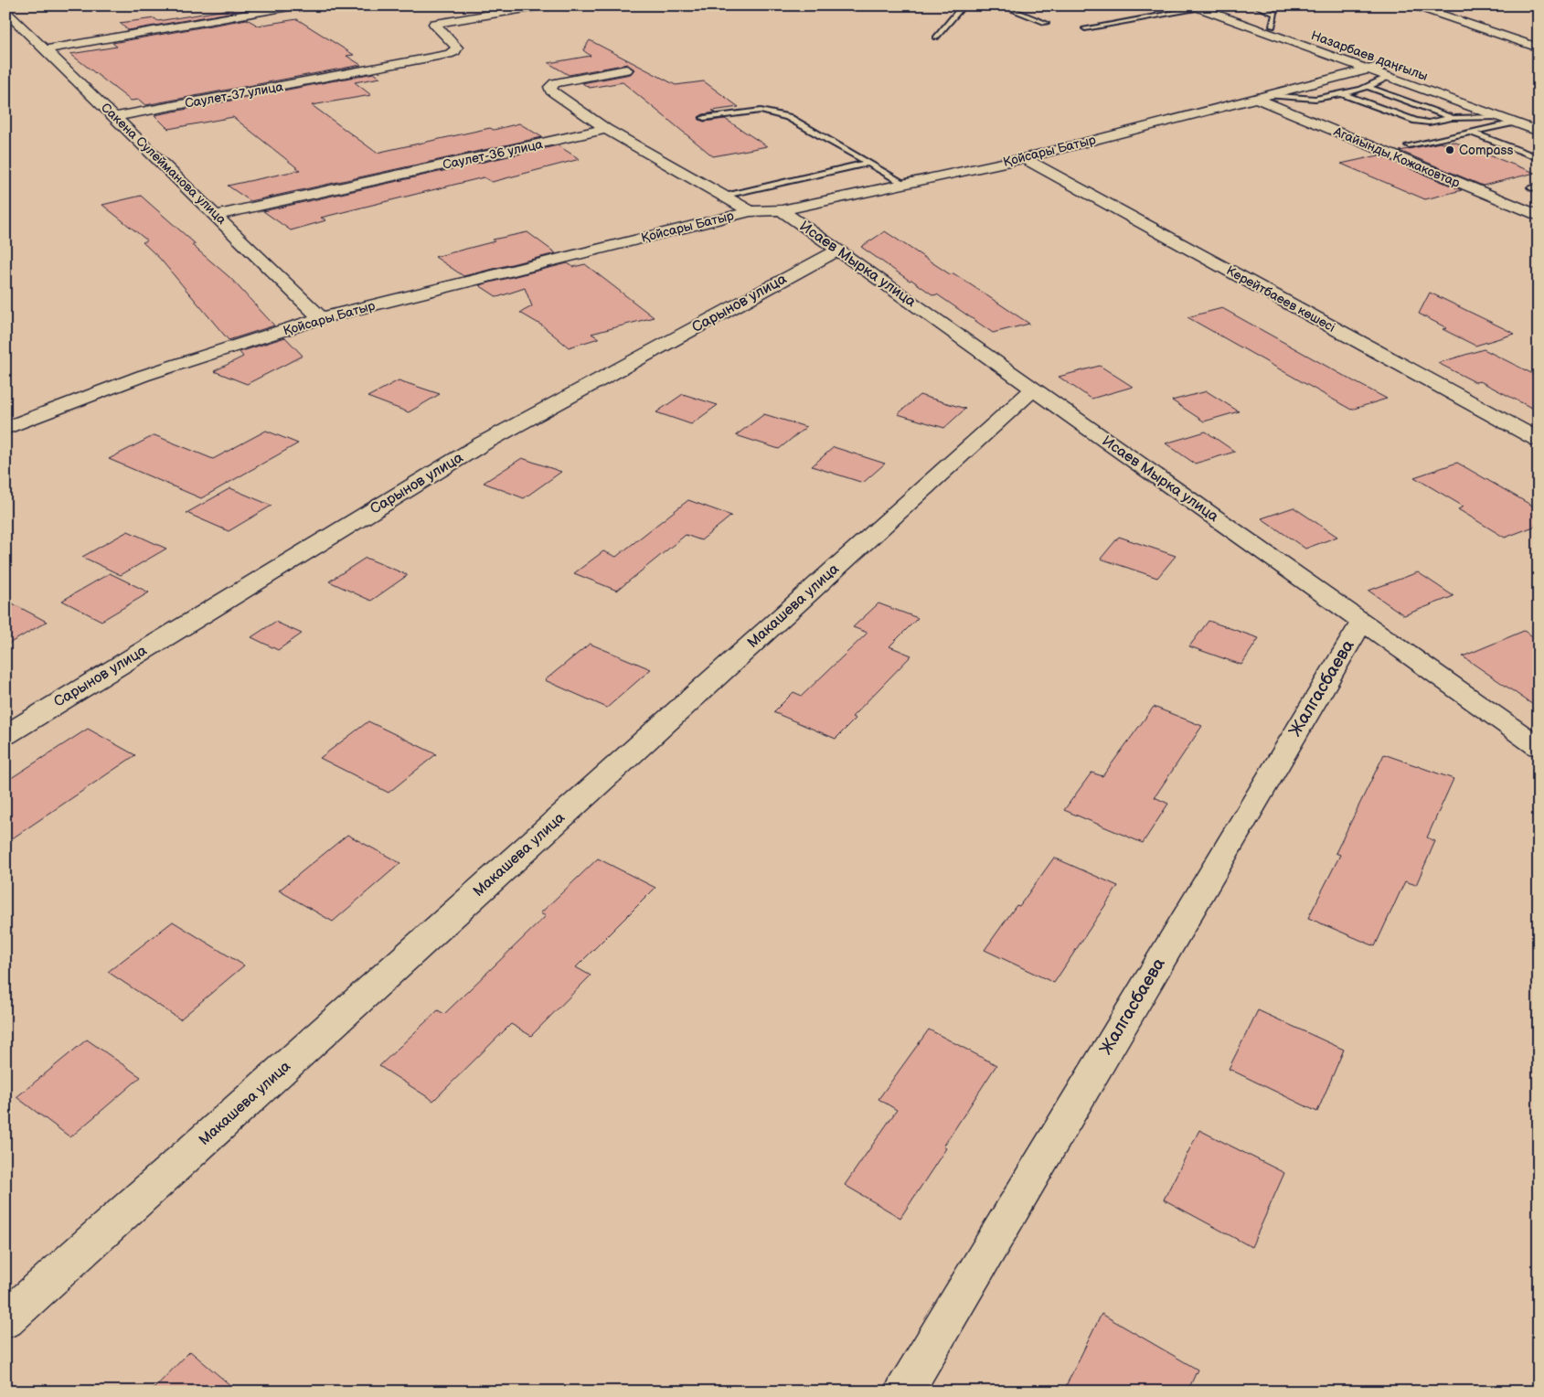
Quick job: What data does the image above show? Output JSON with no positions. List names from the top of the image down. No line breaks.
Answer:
{"streets":{"street":["Назарбаев даңғылы","Саулет-37 улица","Қойсары Батыр","Саулет-36 улица","Агайынды Кожаковтар","Сакена Сулейманова улица","Исаев Мырка улица","Керейтбаеев көшесі","Сарынов улица","Макашева улица","Жалгасбаева"]},"crossings":[["Назарбаев даңғылы","Қойсары Батыр"],["Саулет-37 улица","Сакена Сулейманова улица"],["Қойсары Батыр","Агайынды Кожаковтар"],["Қойсары Батыр","Сакена Сулейманова улица"],["Қойсары Батыр","Исаев Мырка улица"],["Қойсары Батыр","Керейтбаеев көшесі"],["Саулет-36 улица","Сакена Сулейманова улица"],["Исаев Мырка улица","Сарынов улица"],["Исаев Мырка улица","Макашева улица"],["Исаев Мырка улица","Жалгасбаева"]],"places":["Compass"]}
